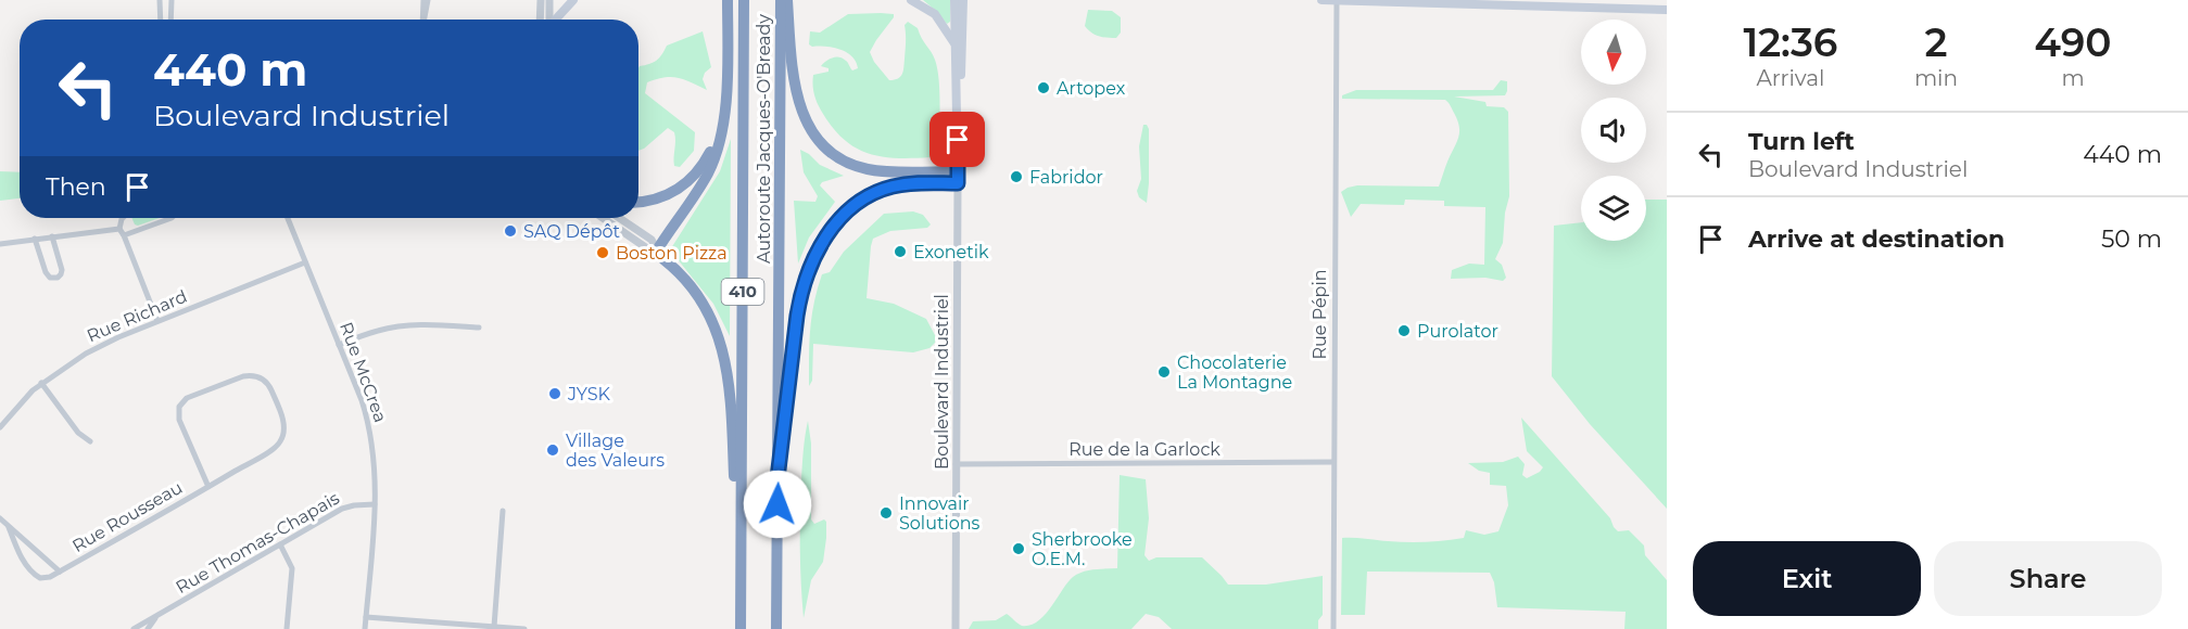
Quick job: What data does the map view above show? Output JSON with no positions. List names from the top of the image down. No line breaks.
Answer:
{"streets":{"highway":["Autoroute Jacques-O'Bready","410"],"main road":["Boulevard Industriel"],"street":["Rue Pépin","Rue Richard","Rue McCrea","Rue de la Garlock","Rue Rousseau","Rue Thomas-Chapais"]},"crossings":[["Rue Pépin","Rue de la Garlock"],["Rue Richard","Rue McCrea"],["Rue McCrea","Rue Thomas-Chapais"],["Boulevard Industriel","Rue de la Garlock"]],"places":["Artopex","Fabridor","SAQ Dépôt","Exonetik","Boston Pizza","Purolator","Chocolaterie La Montagne","JYSK","Village des Valeurs","Innovair Solutions","Sherbrooke O.E.M."],"north":"bottom","page":{"eta":["12:36","Arrival","2","min","490","m"],"turn":["440 m","Boulevard Industriel"],"list":[{"name":"Turn left","note":"Boulevard Industriel","value":"440 m"},{"name":"Arrive at destination","value":"50 m"}],"then":"Then","buttons":["Exit","Share"]}}
